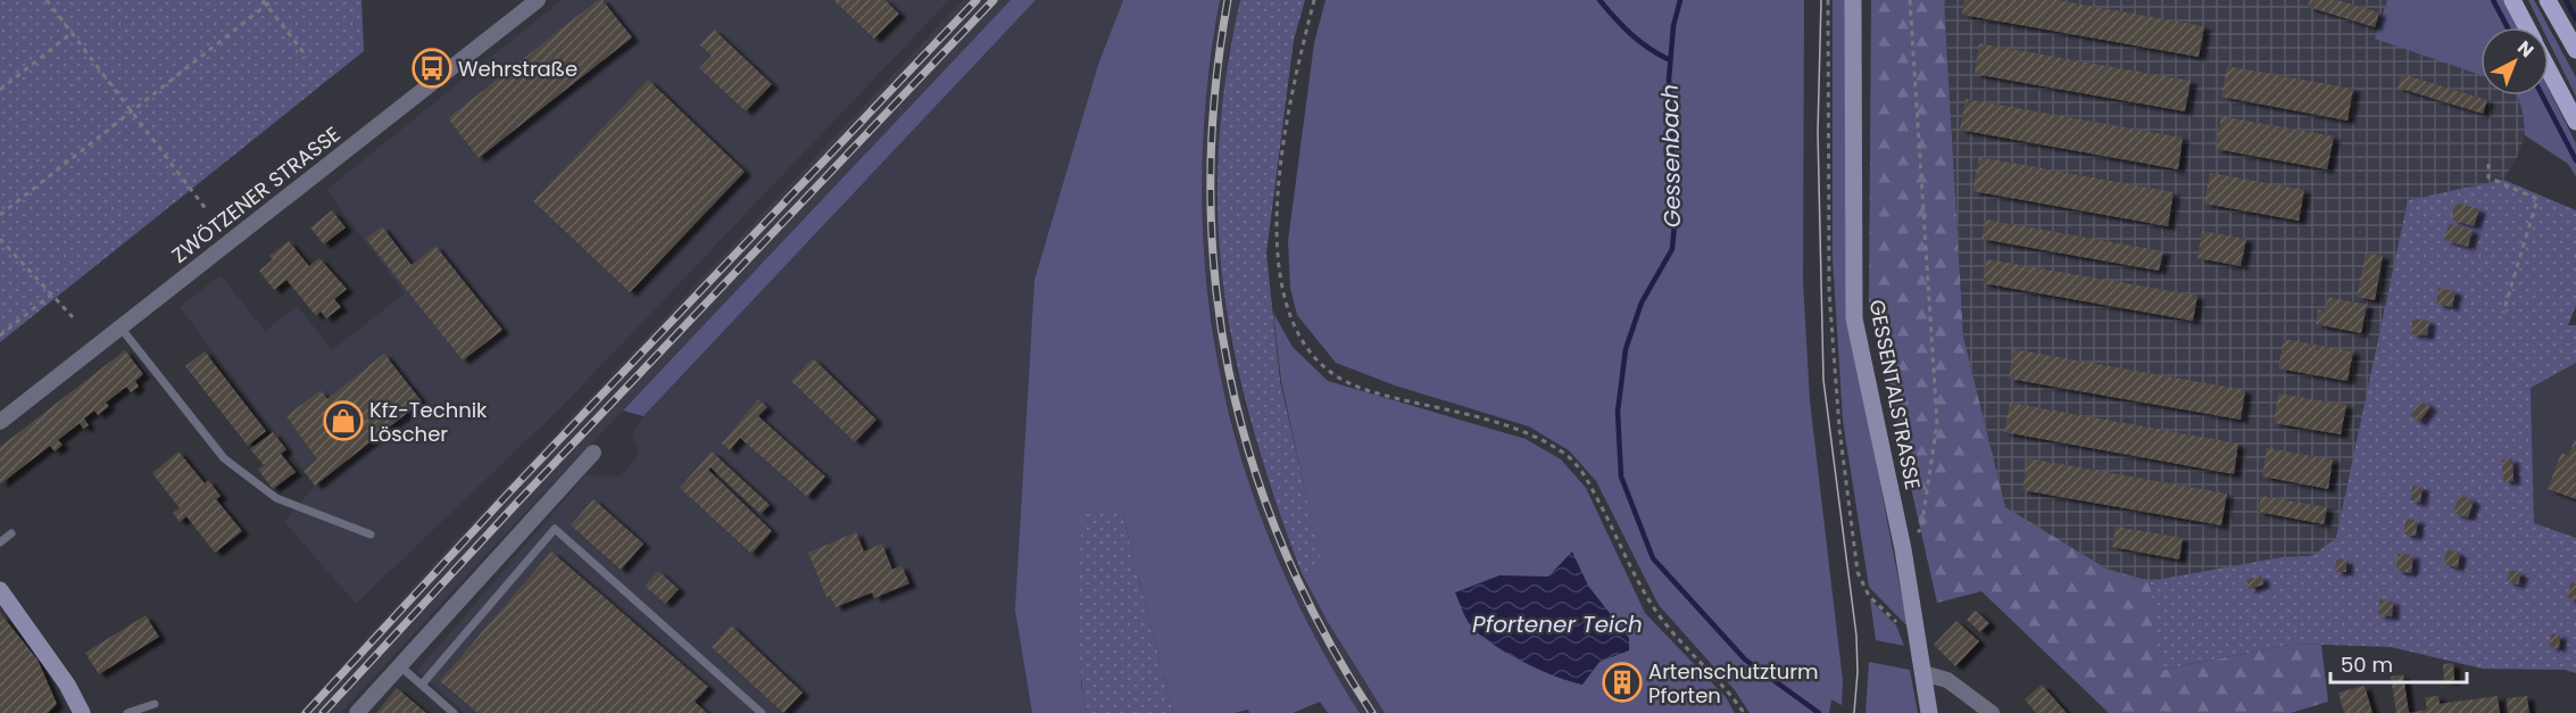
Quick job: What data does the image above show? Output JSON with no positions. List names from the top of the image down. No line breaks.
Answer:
{"streets":{"main road":["GESSENTALSTRASSE"],"street":["ZWÖTZENER STRASSE"]},"water":["Gessenbach","Pfortener Teich"],"places":{"bus stop":["Wehrstraße"],"shop":["Kfz-Technik Löscher"],"building":["Artenschutzturm Pforten"]},"scale_bar":"50 m","north":"top right"}
